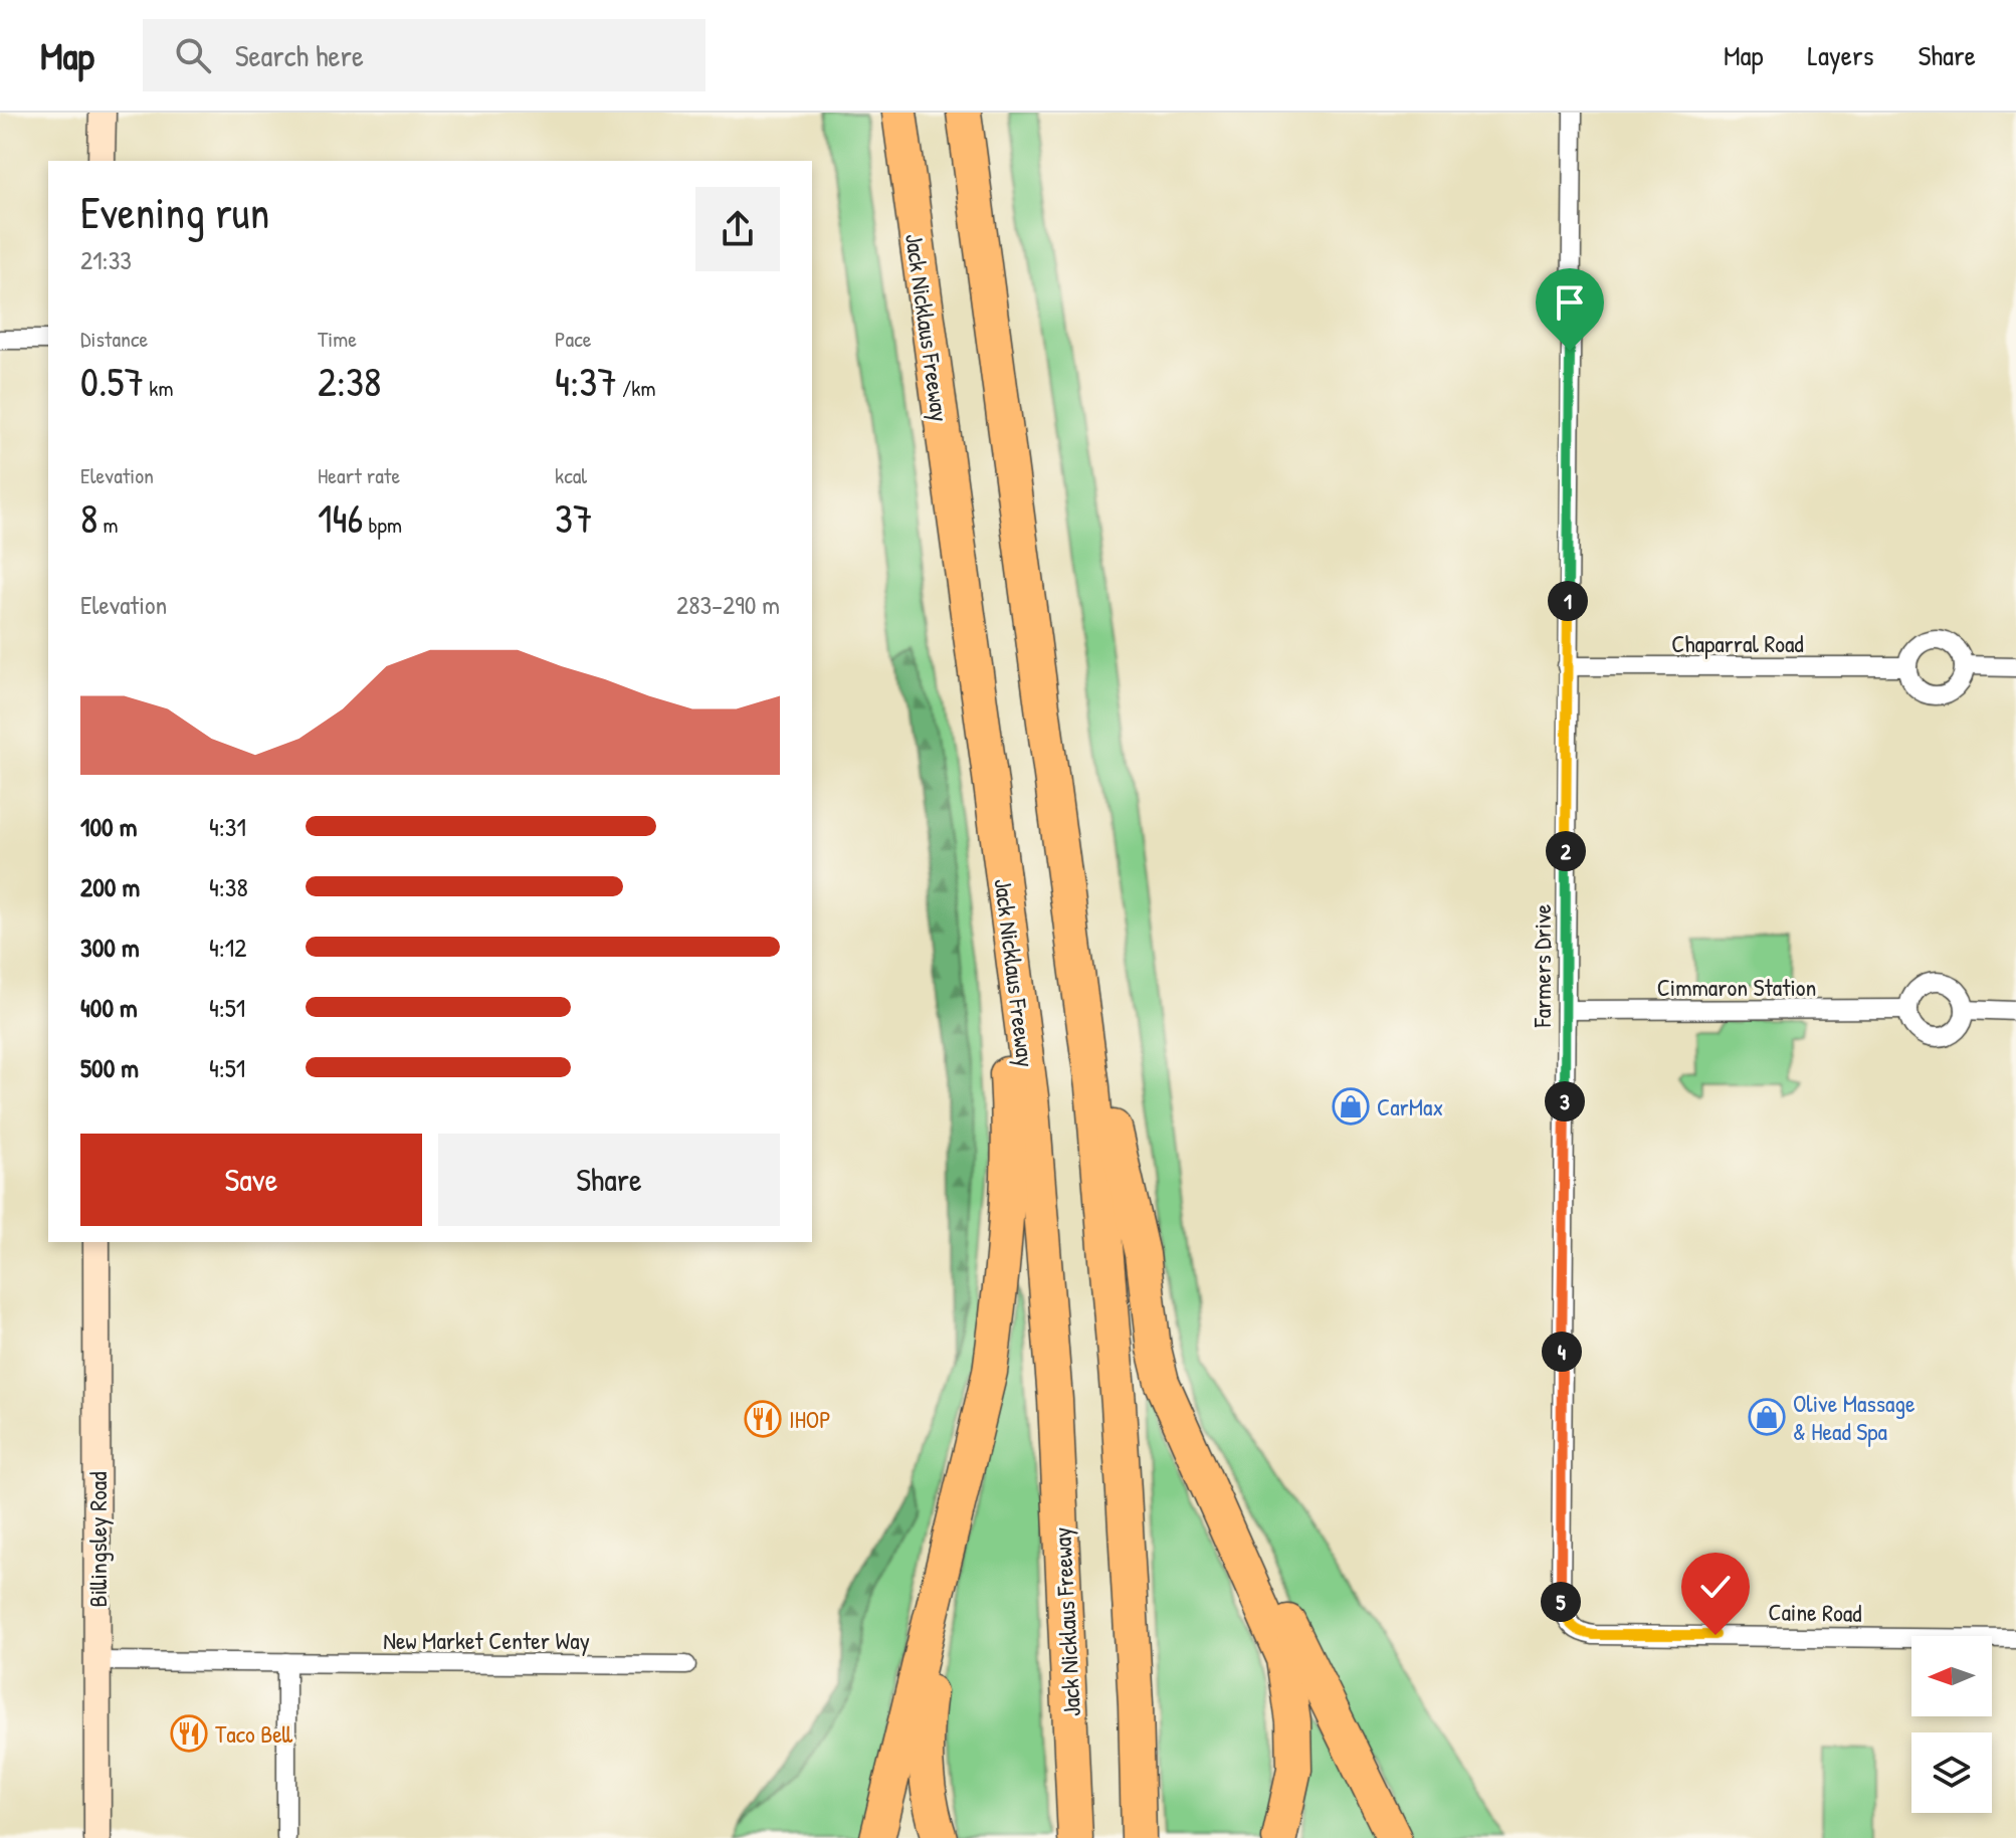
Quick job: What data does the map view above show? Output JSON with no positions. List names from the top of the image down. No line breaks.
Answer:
{"streets":{"highway":["Jack Nicklaus Freeway"],"street":["Chaparral Road","Farmers Drive","Cimmaron Station","Billingsley Road","Caine Road","New Market Center Way"]},"crossings":[["Chaparral Road","Farmers Drive"],["Farmers Drive","Cimmaron Station"],["Farmers Drive","Caine Road"],["Billingsley Road","New Market Center Way"]],"places":{"shop":["CarMax","Olive Massage & Head Spa"],"restaurant":["IHOP","Taco Bell"]},"north":"left","page":{"header":"Map","search":"Search here","nav":["Map","Layers","Share"],"heading":["Evening run","21:33"],"stats":[["Distance","0.57 km"],["Time","2:38"],["Pace","4:37 /km"],["Elevation","8 m"],["Heart rate","146 bpm"],["kcal","37"]],"chart":["Elevation","283–290 m"],"pins":["1","2","3","4","5"],"list":[{"name":"100 m","note":"4:31"},{"name":"200 m","note":"4:38"},{"name":"300 m","note":"4:12"},{"name":"400 m","note":"4:51"},{"name":"500 m","note":"4:51"}],"buttons":["Save","Share"]}}
